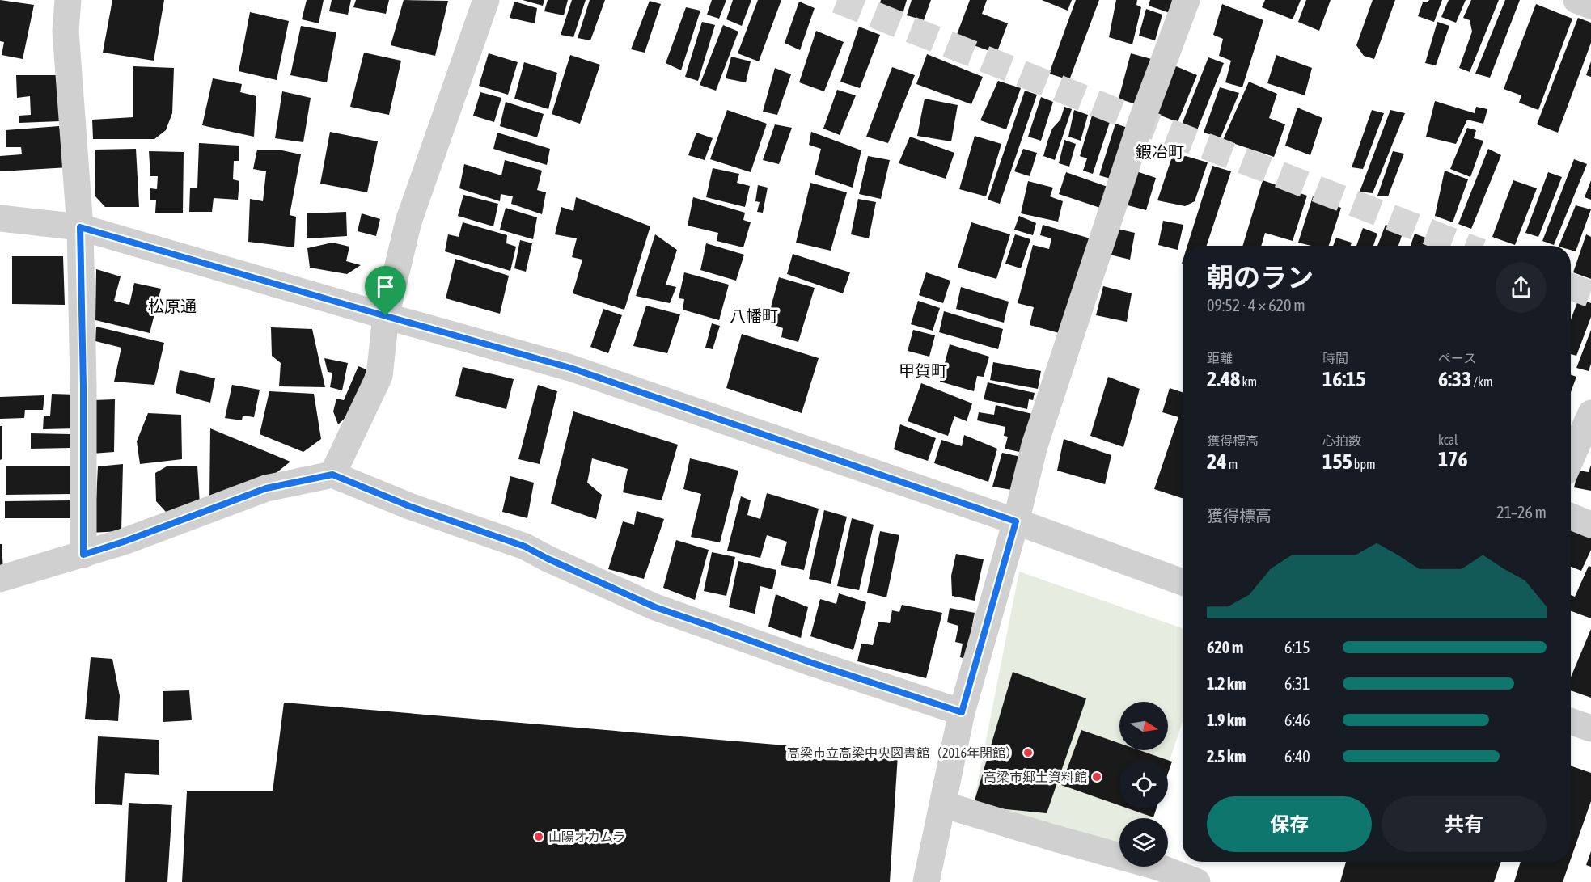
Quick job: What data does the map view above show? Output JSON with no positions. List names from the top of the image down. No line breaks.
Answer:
{"districts":["鍜冶町","松原通","八幡町","甲賀町"],"places":["高梁市立高梁中央図書館（2016年閉館）","高梁市郷土資料館","山陽オカムラ"],"north":"right","page":{"heading":["朝のラン","09:52 · 4 × 620 m"],"stats":[["距離","2.48 km"],["時間","16:15"],["ペース","6:33 /km"],["獲得標高","24 m"],["心拍数","155 bpm"],["kcal","176"]],"chart":["獲得標高","21–26 m"],"list":[{"name":"620 m","note":"6:15"},{"name":"1.2 km","note":"6:31"},{"name":"1.9 km","note":"6:46"},{"name":"2.5 km","note":"6:40"}],"buttons":["保存","共有"]}}
